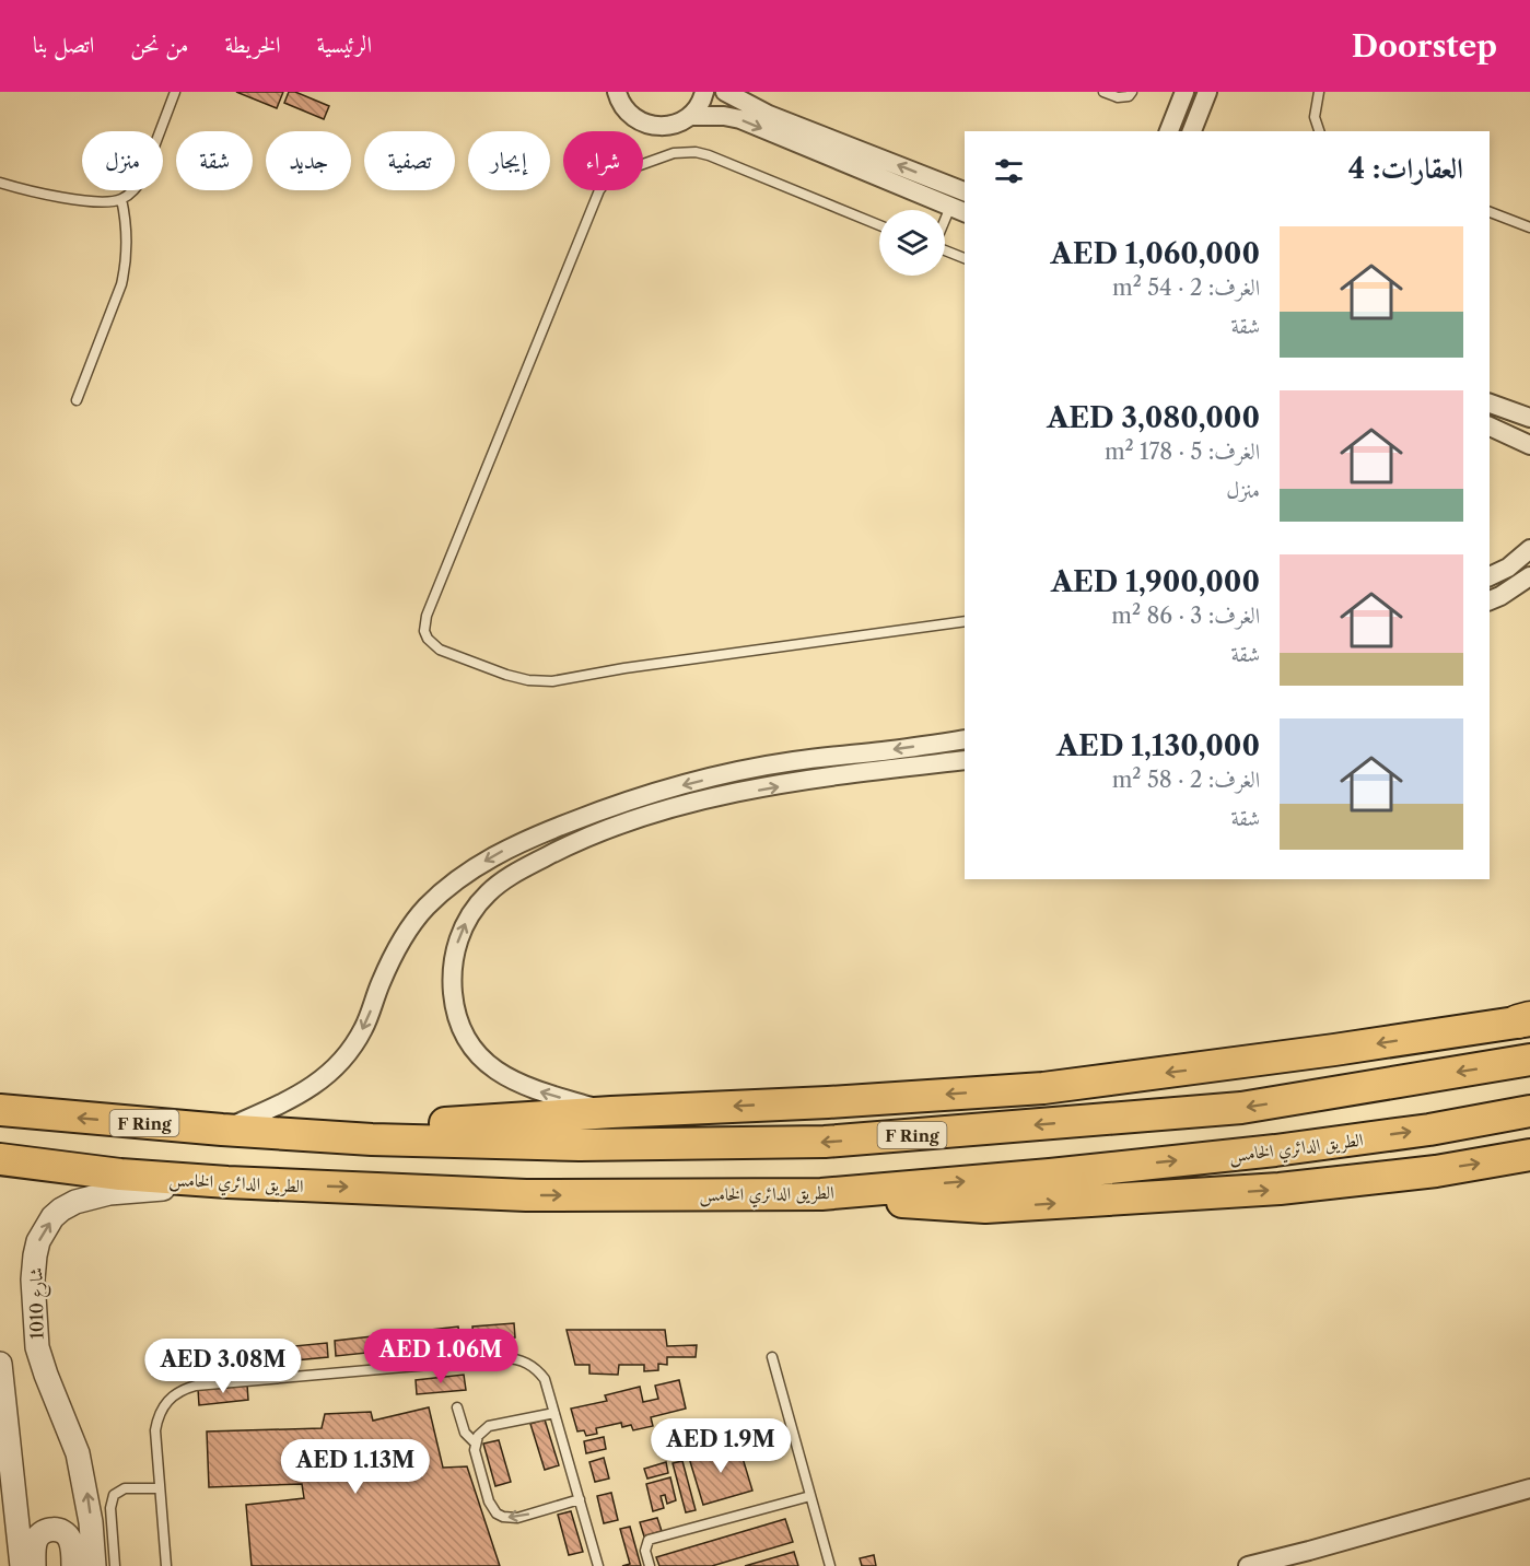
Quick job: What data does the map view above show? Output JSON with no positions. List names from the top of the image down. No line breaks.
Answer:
{"streets":{"highway":["F Ring","الطريق الدائري الخامس"],"street":["شارع 1010"]},"crossings":[["الطريق الدائري الخامس","شارع 1010"]],"page":{"header":"Doorstep","nav":["الرئيسية","الخريطة","من نحن","اتصل بنا"],"chip":["شراء","إيجار","تصفية","جديد","شقة","منزل"],"heading":"العقارات: 4","list":[{"name":"AED 1,060,000","note":"الغرف: 2 · 54 m² · شقة"},{"name":"AED 3,080,000","note":"الغرف: 5 · 178 m² · منزل"},{"name":"AED 1,900,000","note":"الغرف: 3 · 86 m² · شقة"},{"name":"AED 1,130,000","note":"الغرف: 2 · 58 m² · شقة"}],"price":["AED 1.06M","AED 3.08M","AED 1.9M","AED 1.13M"]}}
